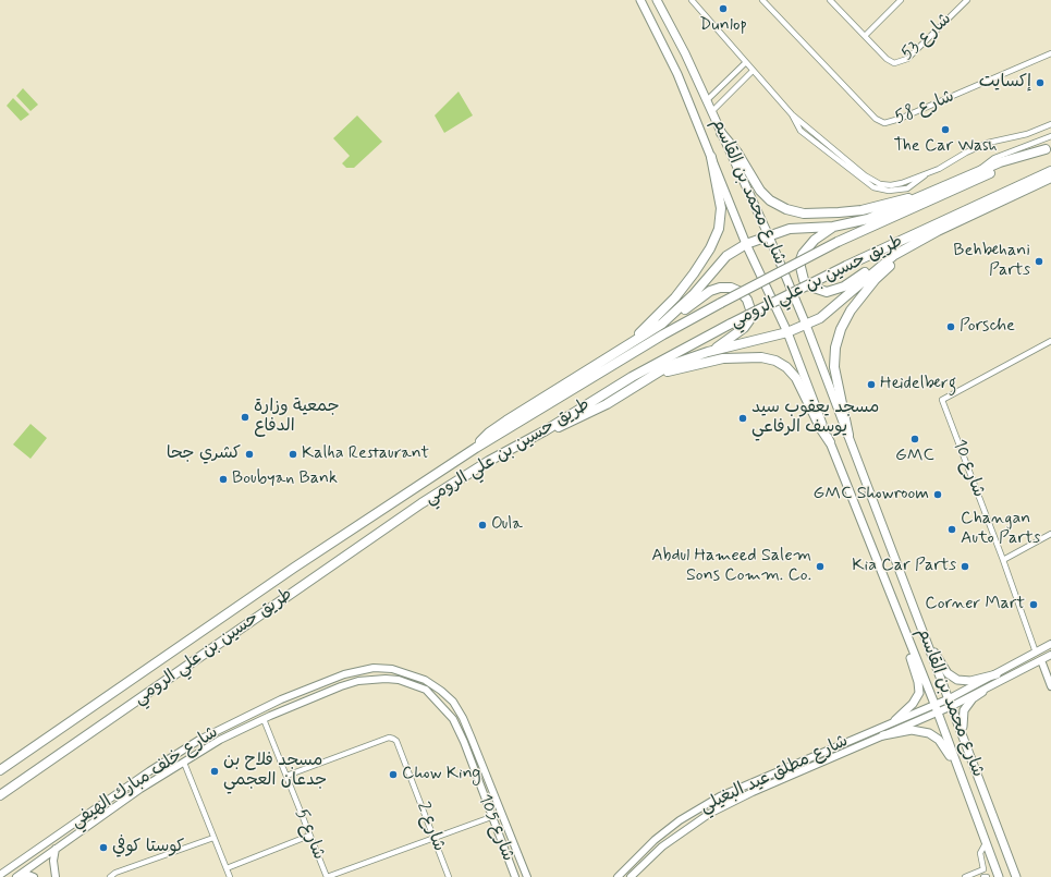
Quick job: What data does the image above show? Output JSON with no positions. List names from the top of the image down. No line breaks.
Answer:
{"streets":{"highway":["طريق حسين بن علي الرومي"],"main road":["شارع محمد بن القاسم"],"street":["شارع 53","شارع 58","شارع 10","شارع مطلق عيد البغيلي","شارع خلف مبارك الهيفي","شارع 2","شارع 105","شارع 5"]},"crossings":[["شارع محمد بن القاسم","شارع مطلق عيد البغيلي"],["شارع خلف مبارك الهيفي","شارع 105"],["شارع خلف مبارك الهيفي","شارع 5"],["شارع 2","شارع 5"]],"places":["Dunlop","إكسايت","The Car Wash","Behbehani Parts","Porsche","Heidelberg","جمعية وزارة الدفاع","مسجد يعقوب سيد يوسف الرفاعي","GMC","كشري جحا","Kalha Restaurant","Boubyan Bank","GMC Showroom","Oula","Changan Auto Parts","Abdul Hameed Salem Sons Comm. Co.","Kia Car Parts","Corner Mart","مسجد فلاح بن جدعان العجمي","Chow King","كوستا كوفي"]}
